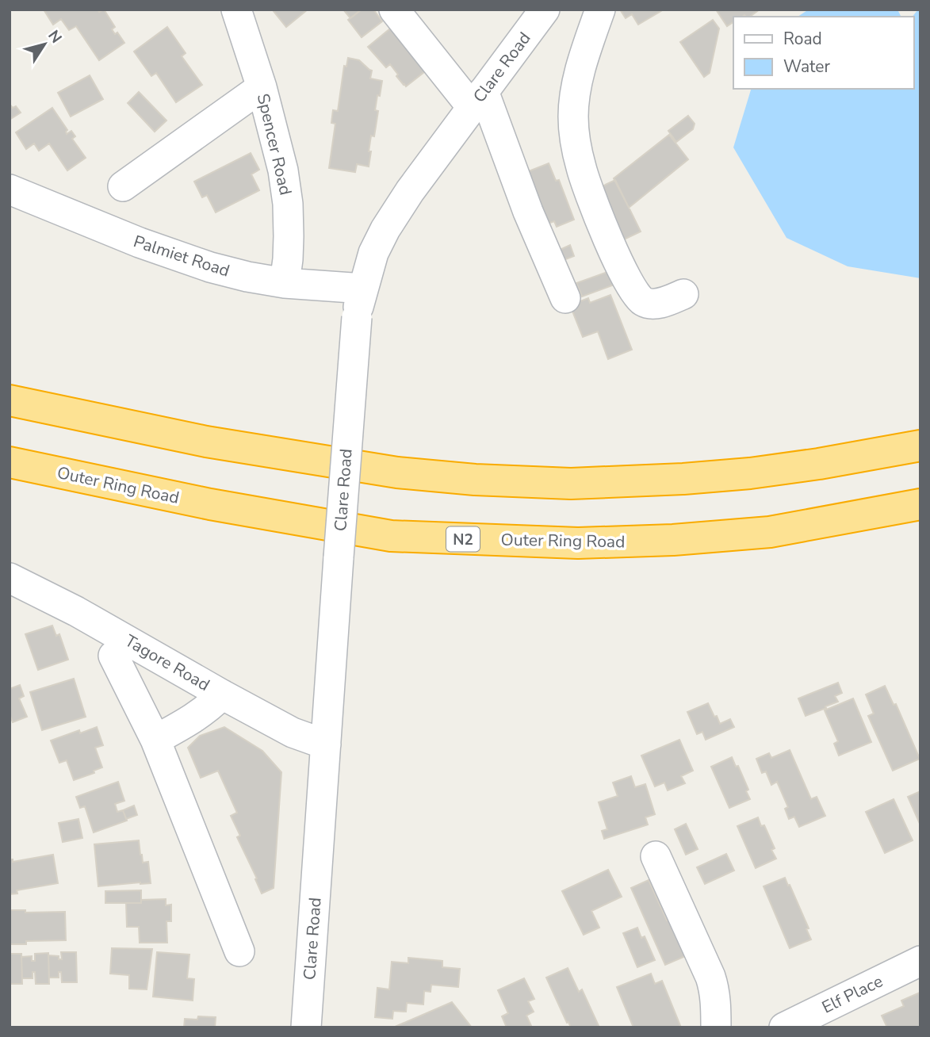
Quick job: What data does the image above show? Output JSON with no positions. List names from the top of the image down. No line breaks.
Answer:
{"streets":{"highway":["Outer Ring Road","N2"],"street":["Clare Road","Spencer Road","Palmiet Road","Tagore Road","Elf Place"]},"crossings":[["Clare Road","Palmiet Road"],["Clare Road","Tagore Road"],["Spencer Road","Palmiet Road"]],"legend":["Road","Water"],"north":"top right"}
